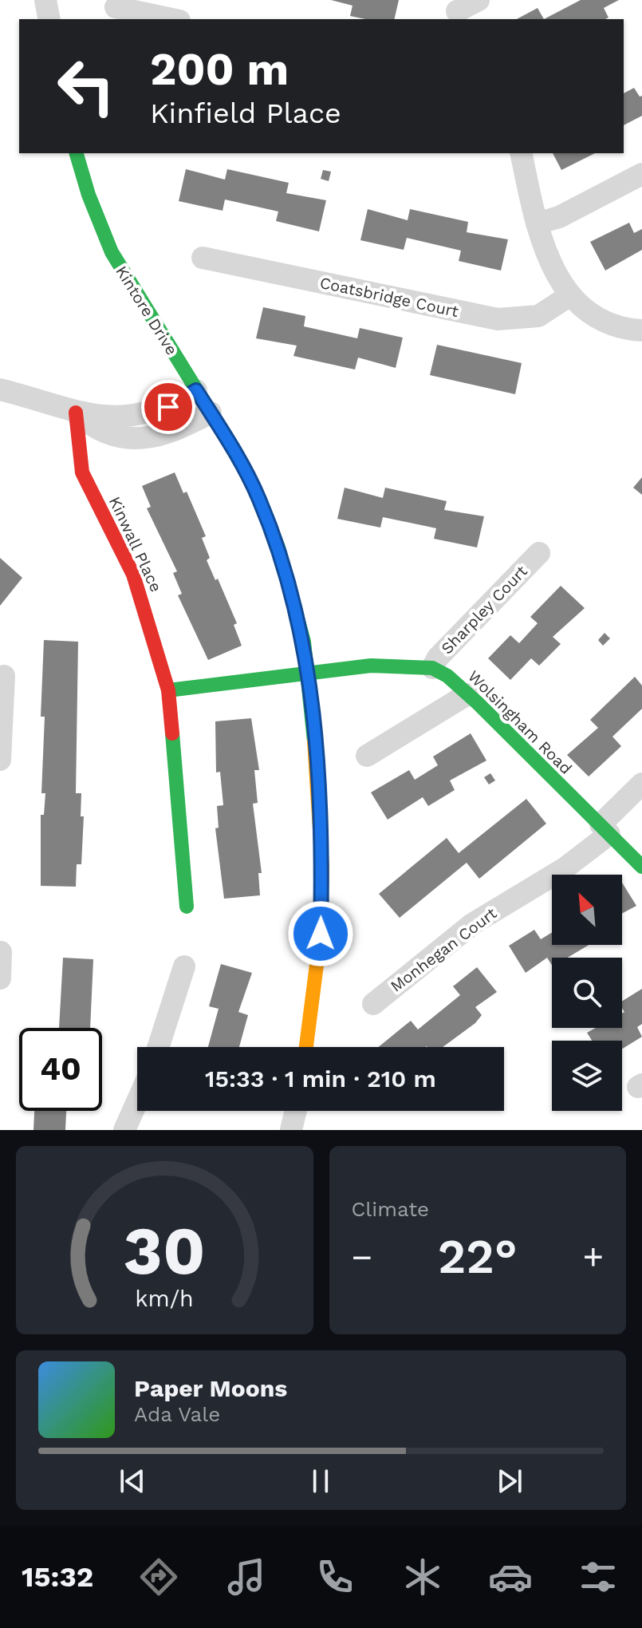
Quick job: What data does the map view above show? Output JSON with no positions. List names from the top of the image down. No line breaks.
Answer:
{"streets":{"street":["Coatsbridge Court","Kintore Drive","Kinwall Place","Sharpley Court","Wolsingham Road","Monhegan Court"]},"crossings":[["Sharpley Court","Wolsingham Road"],["Wolsingham Road","Monhegan Court"]],"north":"top left","page":{"turn":["200 m","Kinfield Place"],"limit":"40","trip":"15:33 · 1 min · 210 m","tile":"Climate","heat":["−","22°","+"],"song":["Paper Moons","Ada Vale"],"tabs":"15:32","gauge":["30","km/h"]}}
